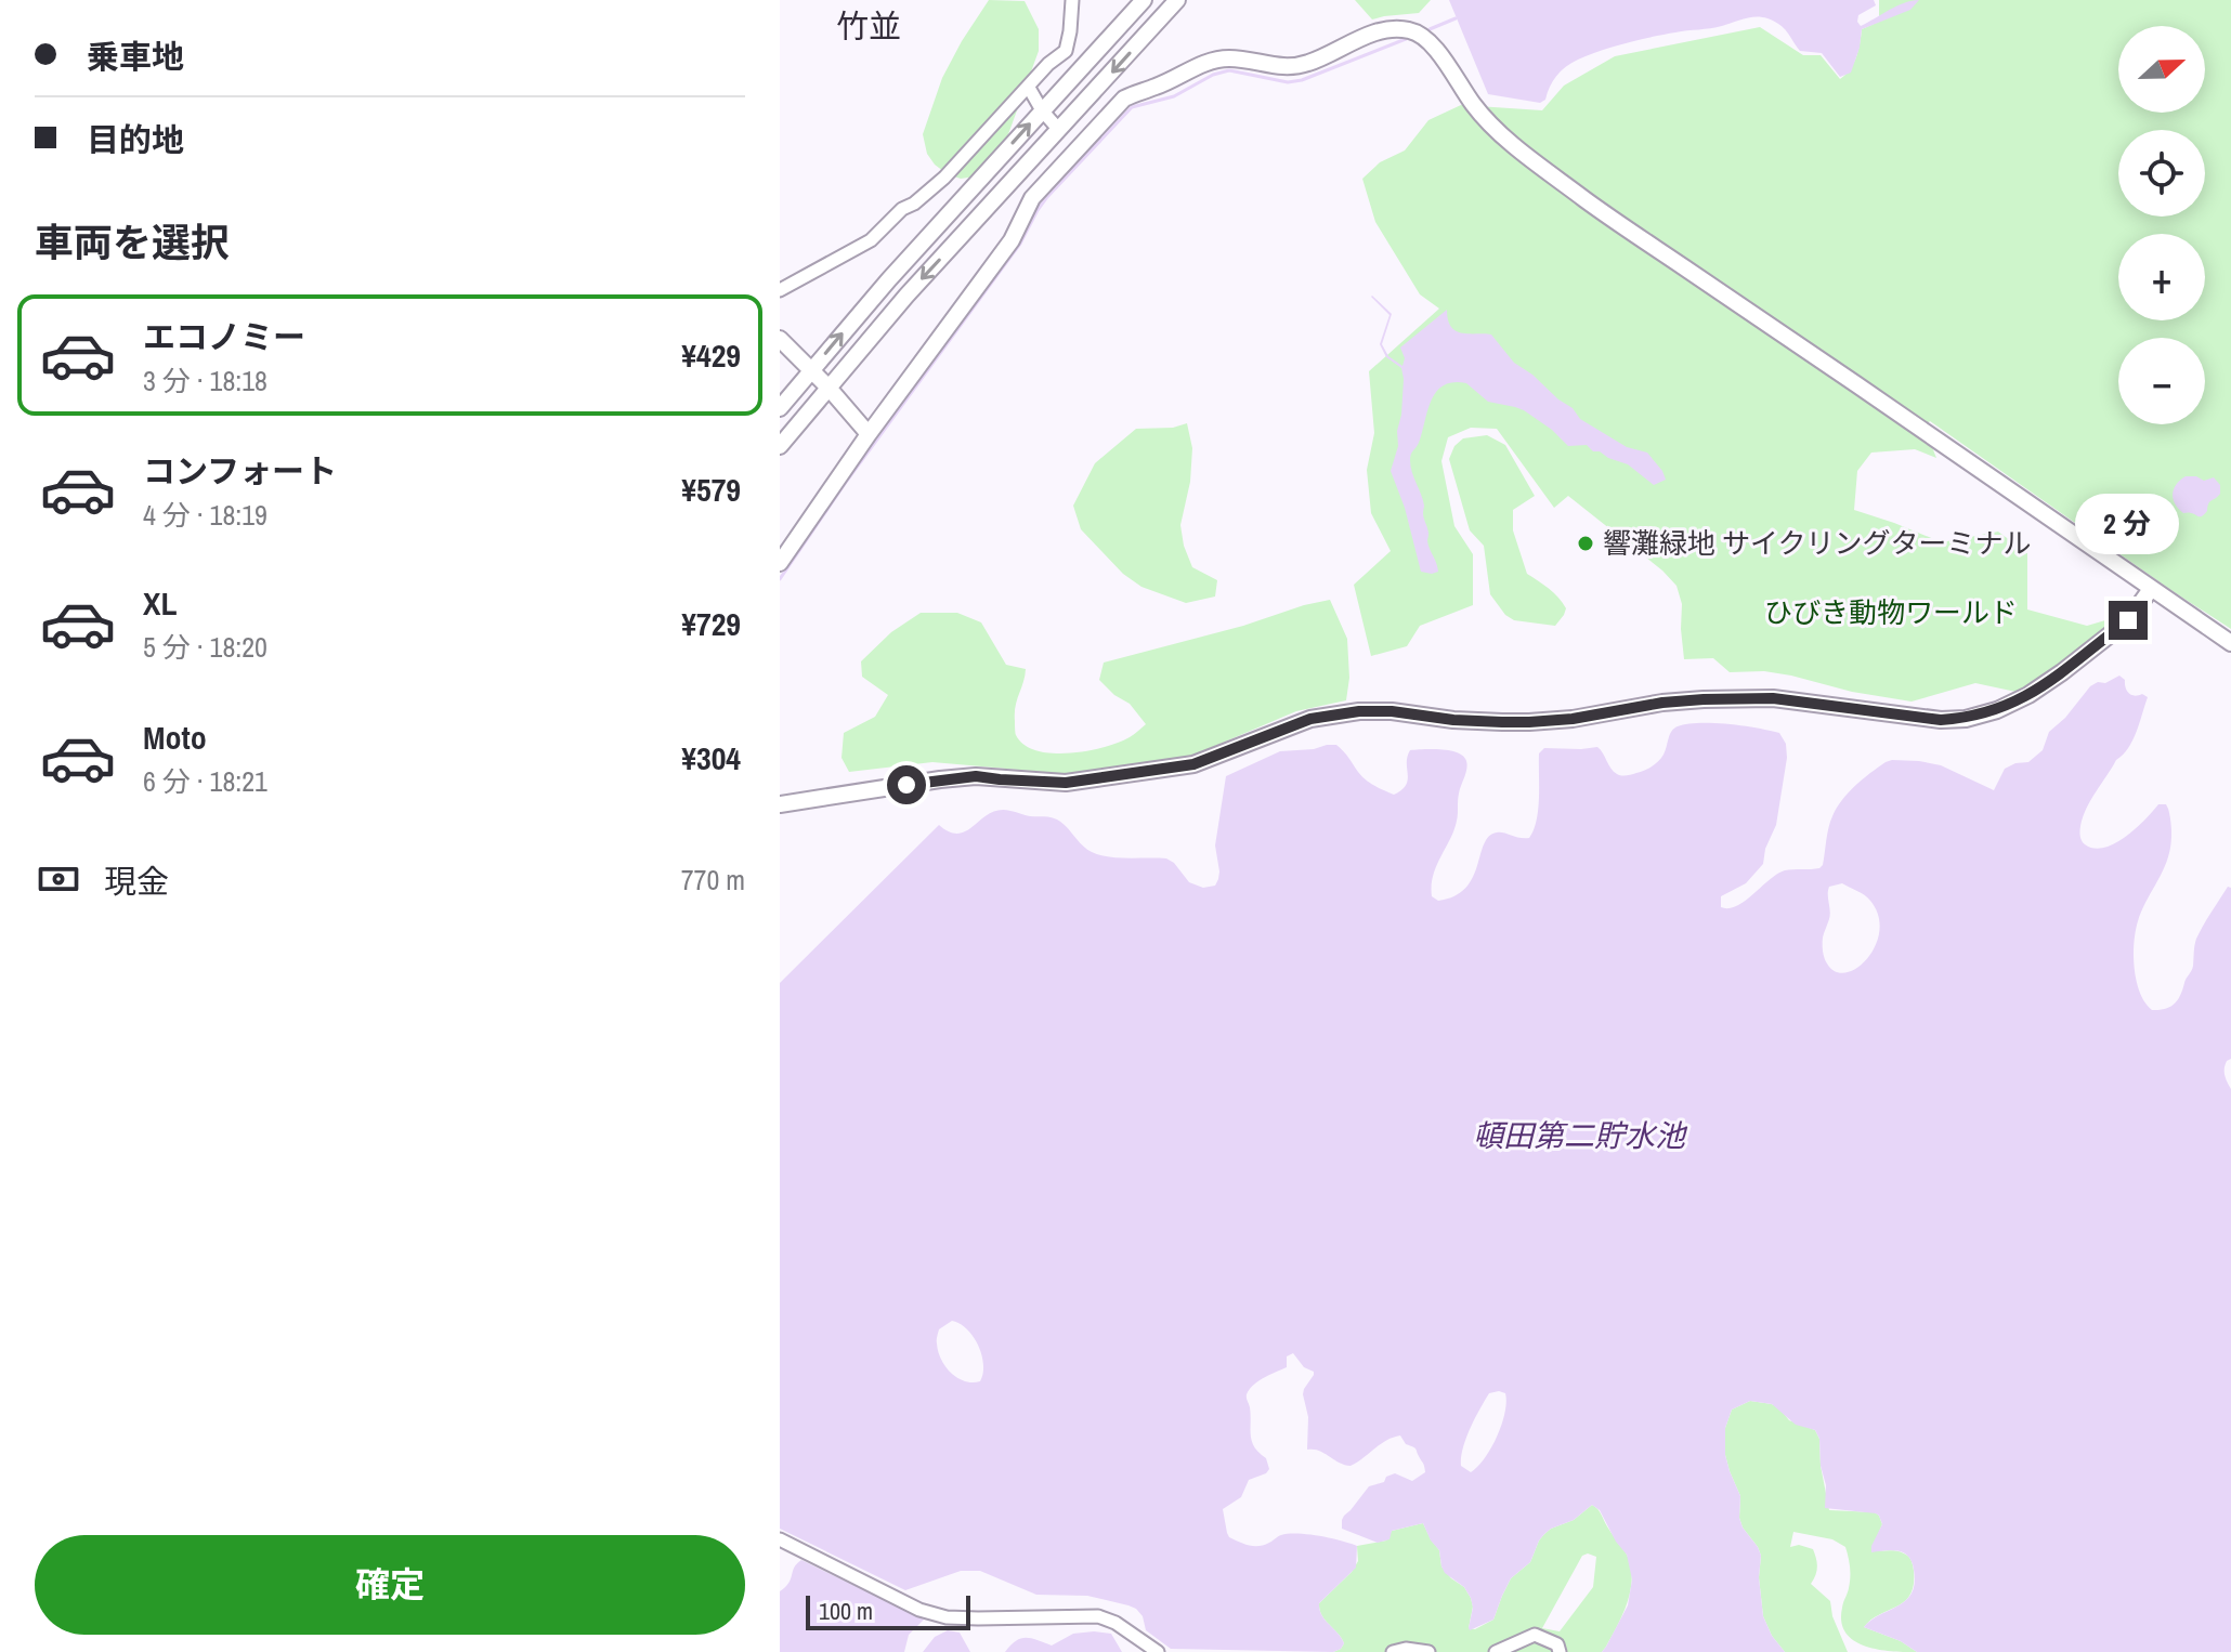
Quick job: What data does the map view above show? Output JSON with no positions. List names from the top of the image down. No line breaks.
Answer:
{"districts":["竹並"],"water":["頓田第二貯水池"],"parks":["ひびき動物ワールド"],"places":["響灘緑地 サイクリングターミナル"],"scale_bar":"100 m","north":"right","page":{"banner":["乗車地","目的地"],"map_buttons":["+","−"],"heading":"車両を選択","list":[{"name":"エコノミー","note":"3 分 · 18:18","value":"¥429"},{"name":"コンフォート","note":"4 分 · 18:19","value":"¥579"},{"name":"XL","note":"5 分 · 18:20","value":"¥729"},{"name":"Moto","note":"6 分 · 18:21","value":"¥304"}],"bubble":"2 分","pay":["現金","770 m"],"buttons":"確定","scale":"100 m"}}
